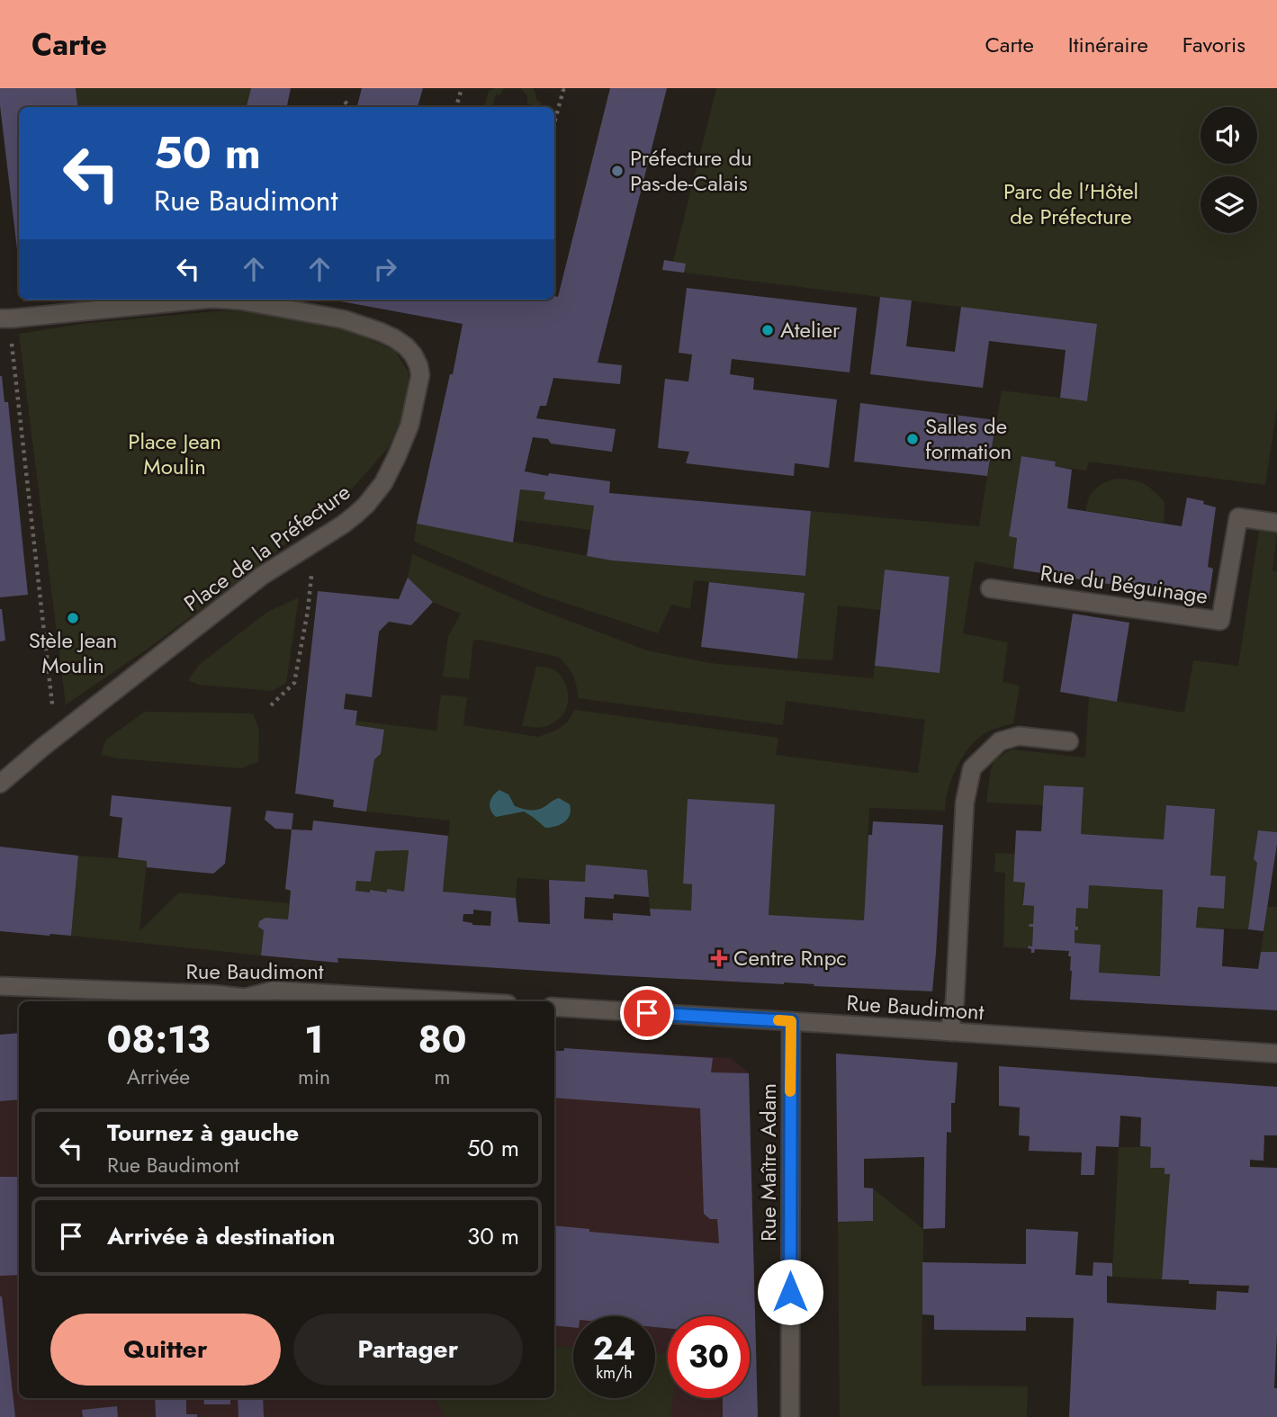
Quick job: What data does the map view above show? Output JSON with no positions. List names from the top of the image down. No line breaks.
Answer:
{"streets":{"street":["Place de la Préfecture","Rue du Béguinage","Rue Baudimont","Rue Maître Adam"]},"crossings":[["Rue Baudimont","Rue Maître Adam"]],"parks":["Parc de l'Hôtel de Préfecture","Place Jean Moulin"],"places":{"other":["Préfecture du Pas-de-Calais","Atelier","Salles de formation","Stèle Jean Moulin"],"health":["Centre Rnpc"]},"page":{"header":"Carte","nav":["Carte","Itinéraire","Favoris"],"turn":["50 m","Rue Baudimont"],"eta":["08:13","Arrivée","1","min","80","m"],"list":[{"name":"Tournez à gauche","note":"Rue Baudimont","value":"50 m"},{"name":"Arrivée à destination","value":"30 m"}],"buttons":["Quitter","Partager"],"speed":"24 km/h","limit":"30"}}
